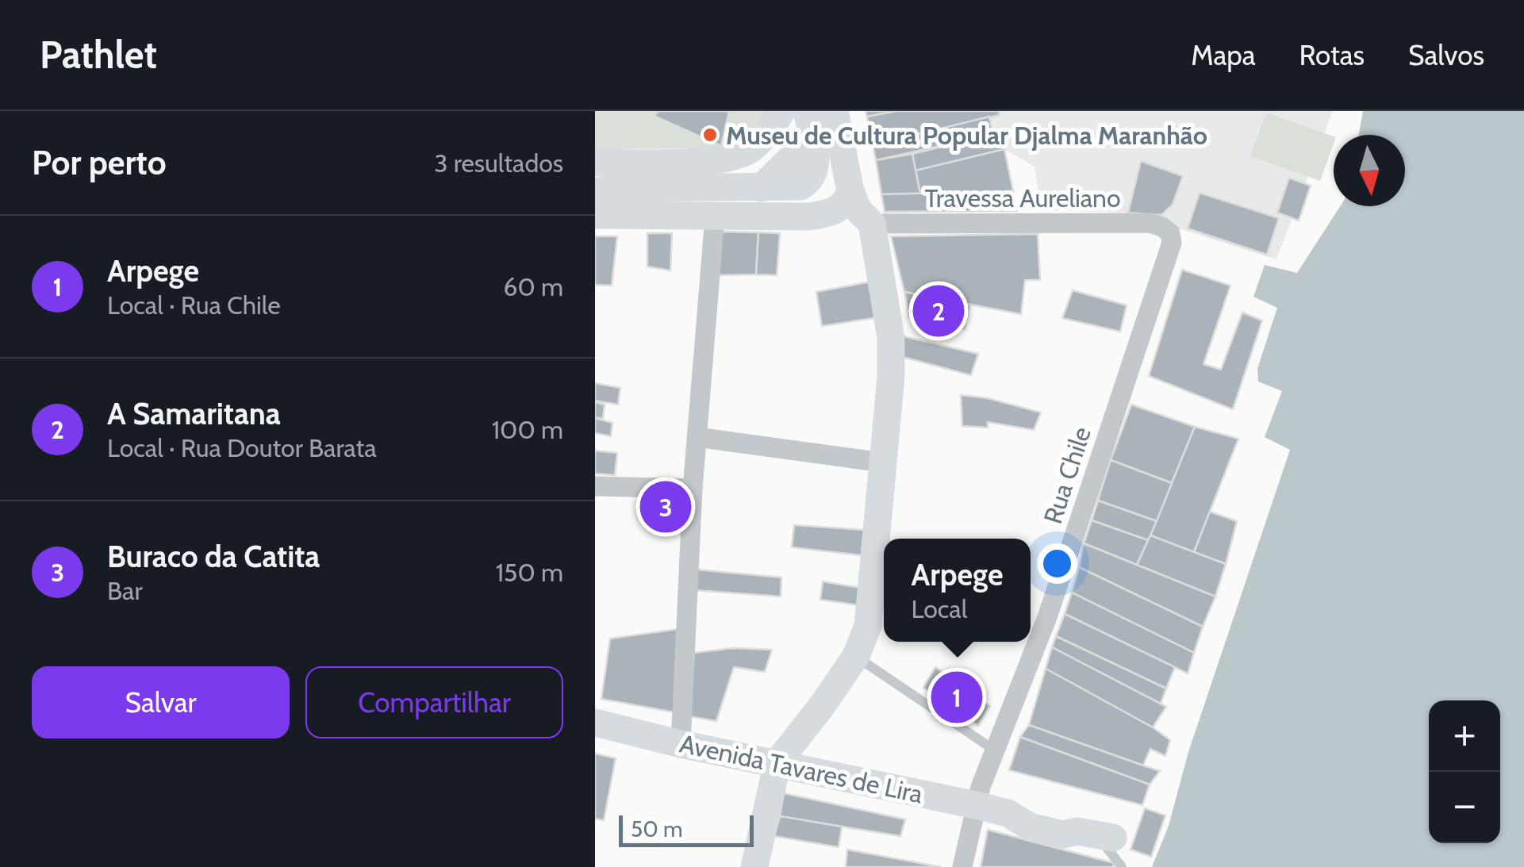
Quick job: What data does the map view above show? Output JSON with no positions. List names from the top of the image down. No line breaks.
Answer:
{"streets":{"street":["Travessa Aureliano","Rua Chile","Avenida Tavares de Lira"]},"crossings":[["Travessa Aureliano","Rua Chile"],["Rua Chile","Avenida Tavares de Lira"]],"places":["Museu de Cultura Popular Djalma Maranhão"],"scale_bar":"50 m","north":"bottom","page":{"header":"Pathlet","nav":["Mapa","Rotas","Salvos"],"heading":["Por perto","3 resultados"],"list":[{"mark":"1","name":"Arpege","note":"Local · Rua Chile","value":"60 m"},{"mark":"2","name":"A Samaritana","note":"Local · Rua Doutor Barata","value":"100 m"},{"mark":"3","name":"Buraco da Catita","note":"Bar","value":"150 m"}],"pins":["2","3","1"],"popup":["Arpege","Local"],"buttons":["Salvar","Compartilhar"],"map_buttons":["+","−"],"scale":"50 m"}}
